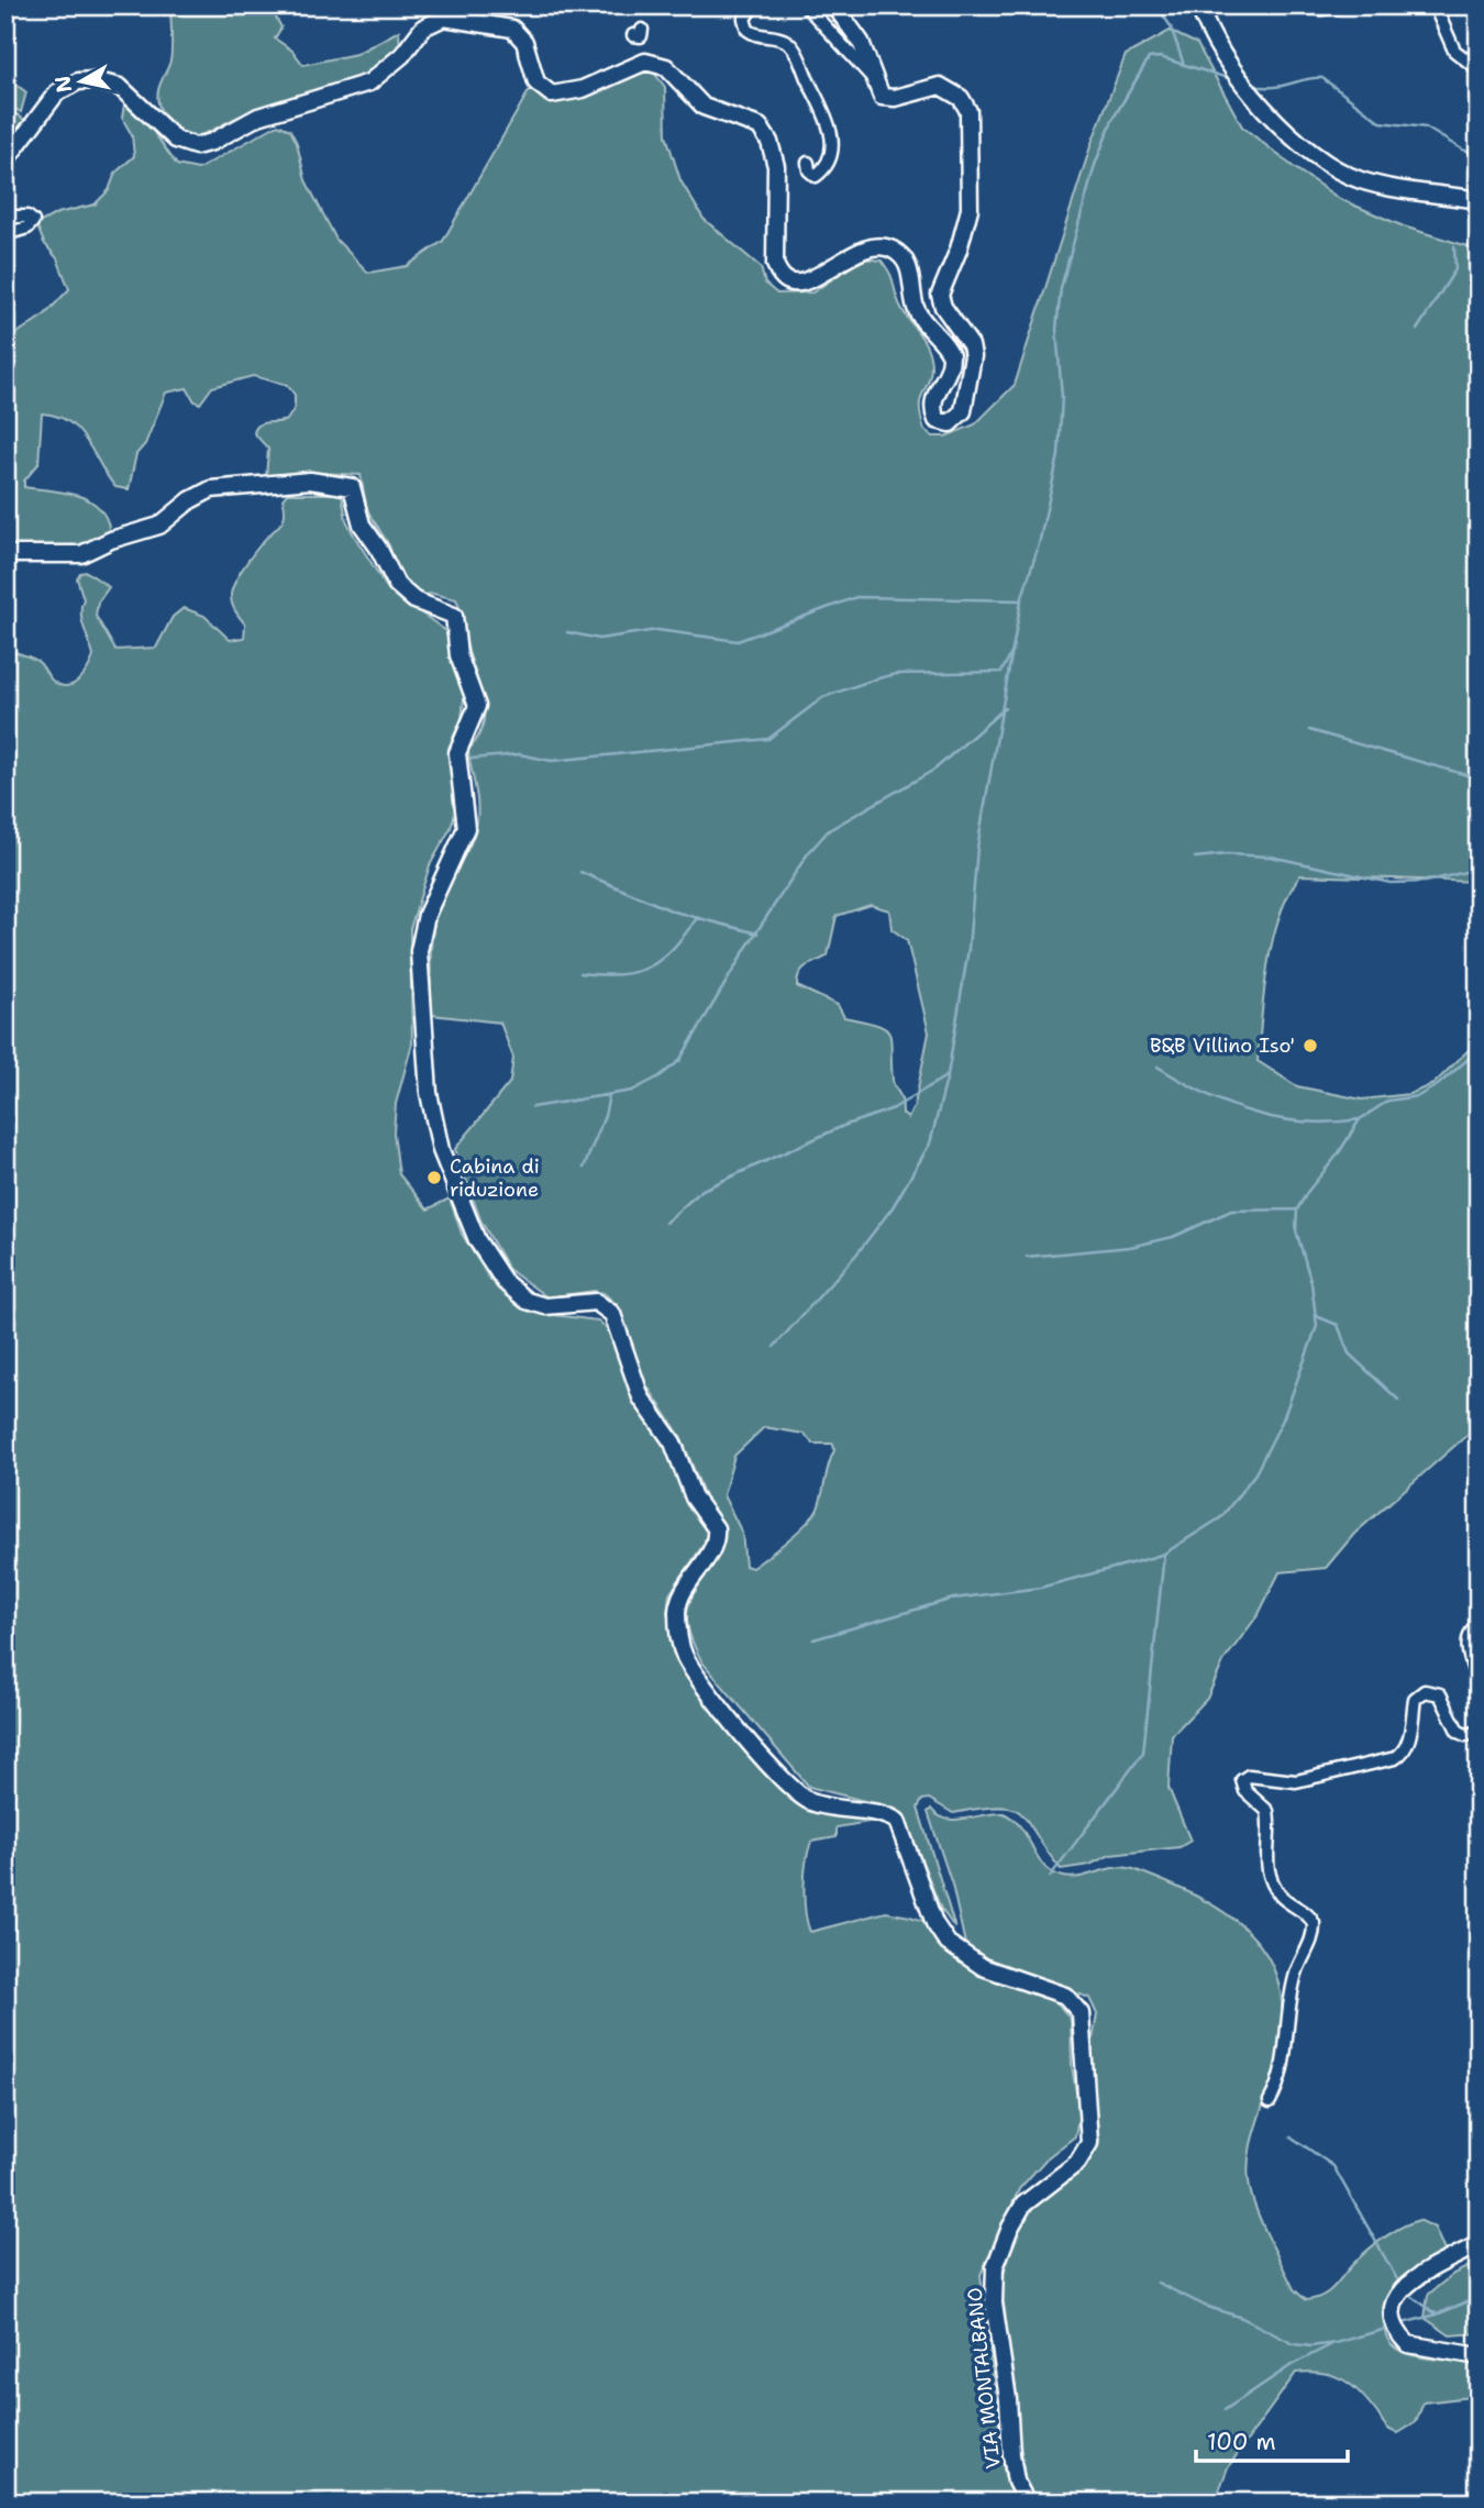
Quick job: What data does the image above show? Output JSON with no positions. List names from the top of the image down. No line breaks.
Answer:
{"streets":{"street":["VIA MONTALBANO"]},"places":["B&B Villino Iso'","Cabina di riduzione"],"scale_bar":"100 m","north":"left"}
